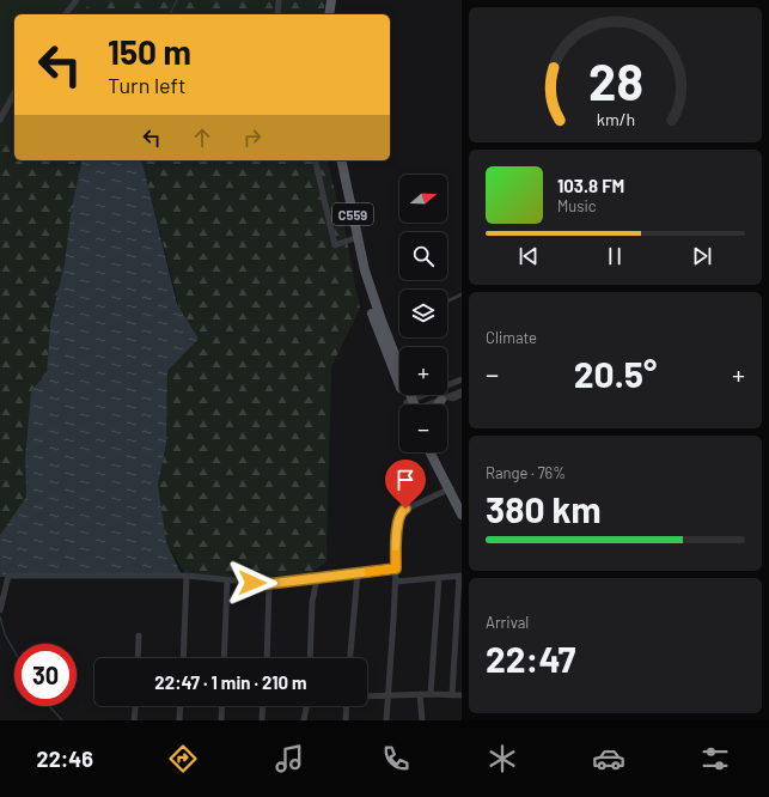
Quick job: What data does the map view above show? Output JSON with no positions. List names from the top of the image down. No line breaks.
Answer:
{"streets":{"main road":["C559"]},"north":"right","page":{"turn":["150 m","Turn left"],"song":["103.8 FM","Music"],"map_buttons":["+","−"],"tile":["Climate",["Range · 76%","380 km"],["Arrival","22:47"]],"heat":["−","20.5°","+"],"limit":"30","trip":"22:47 · 1 min · 210 m","tabs":"22:46","gauge":["28","km/h"]}}
